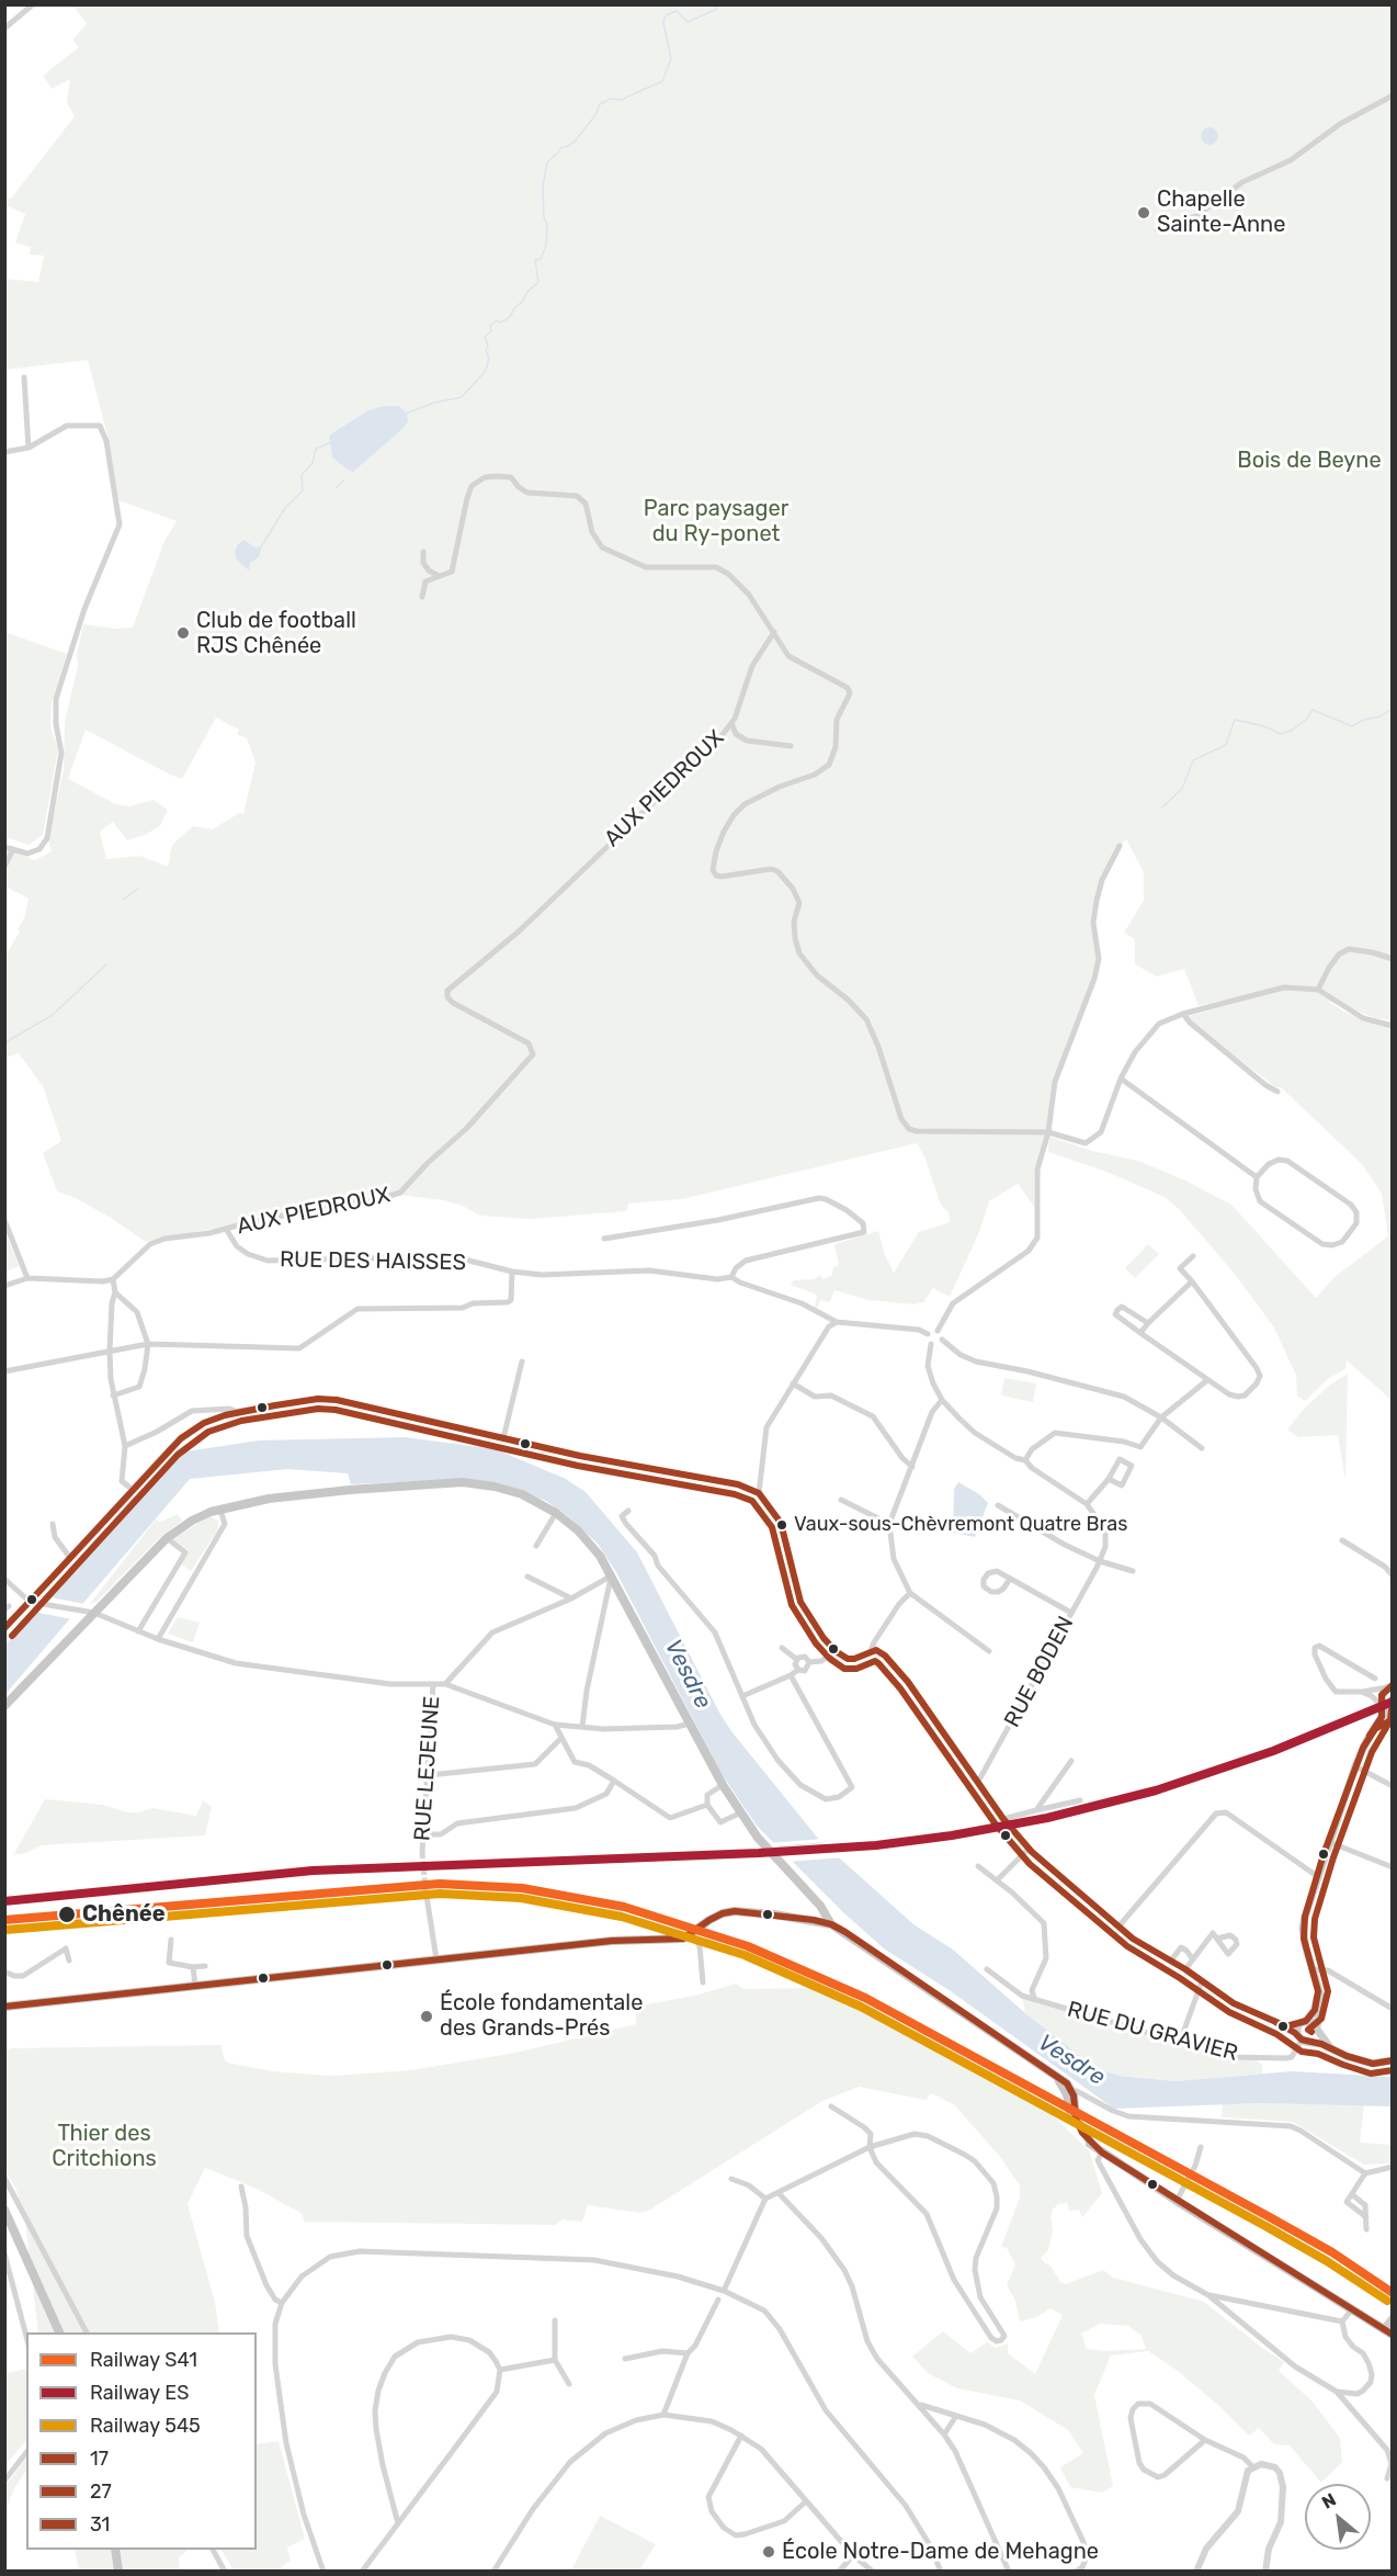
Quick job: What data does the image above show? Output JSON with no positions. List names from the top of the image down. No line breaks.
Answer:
{"streets":{"street":["AUX PIEDROUX","RUE DES HAISSES","RUE BODEN","RUE LEJEUNE","RUE DU GRAVIER"]},"crossings":[["AUX PIEDROUX","RUE DES HAISSES"]],"water":["Vesdre"],"parks":["Bois de Beyne","Parc paysager du Ry-ponet","Thier des Critchions"],"places":["Chapelle Sainte-Anne","Club de football RJS Chênée","Vaux-sous-Chèvremont Quatre Bras","Chênée","École fondamentale des Grands-Prés","École Notre-Dame de Mehagne"],"lines":["transit line 17","transit line 27","rail line ES","rail line S41","rail line 545","transit line 31"],"legend":["Railway S41","Railway ES","Railway 545","17","27","31"],"north":"top left"}
